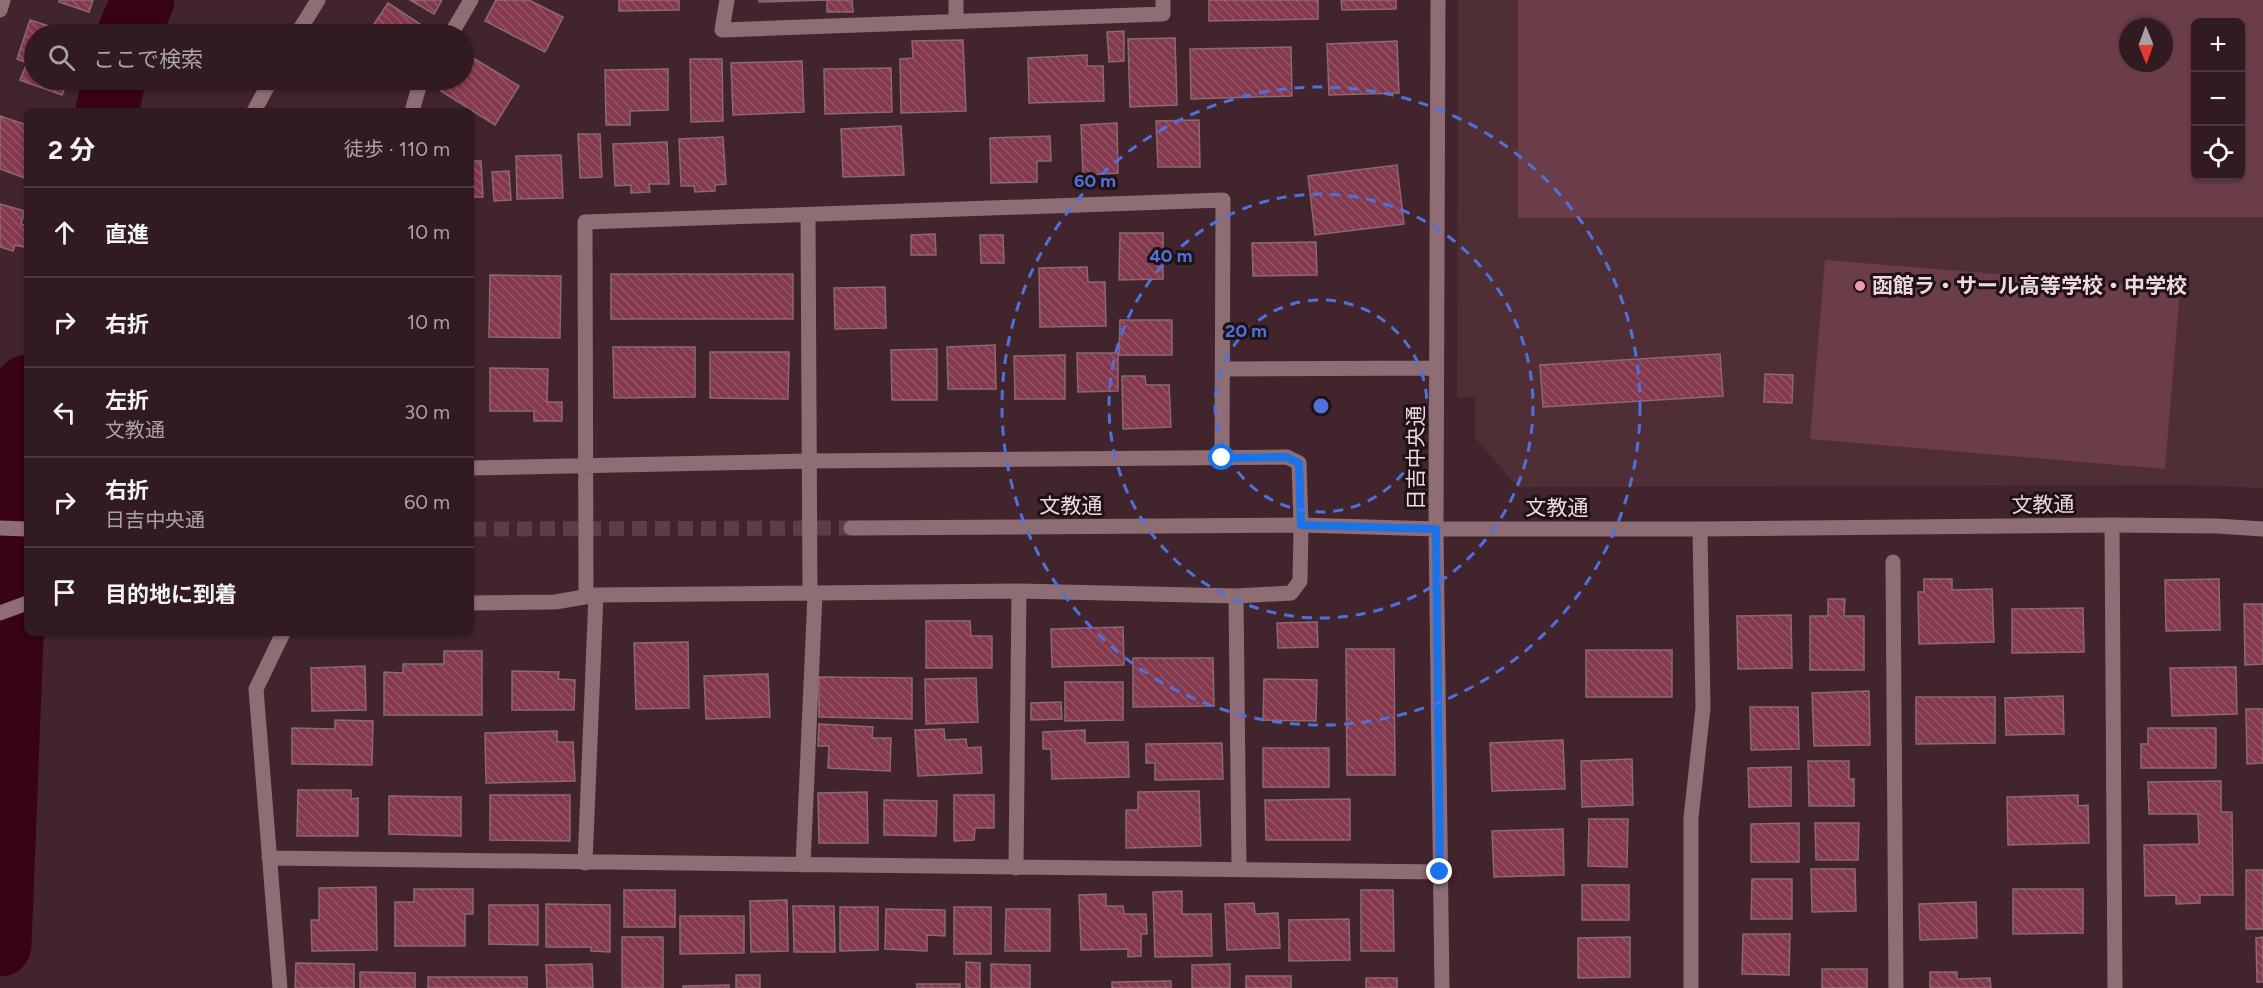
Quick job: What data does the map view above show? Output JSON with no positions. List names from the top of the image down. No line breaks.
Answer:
{"streets":{"street":["日吉中央通","文教通"]},"crossings":[["日吉中央通","文教通"]],"places":["函館ラ・サール高等学校・中学校"],"north":"bottom","page":{"map_buttons":["+","−"],"search":"ここで検索","heading":["2 分","徒歩 · 110 m"],"list":[["直進","10 m"],["右折","10 m"],["左折","文教通","30 m"],["右折","日吉中央通","60 m"],"目的地に到着"]},"rings":["60 m","40 m","20 m"]}
